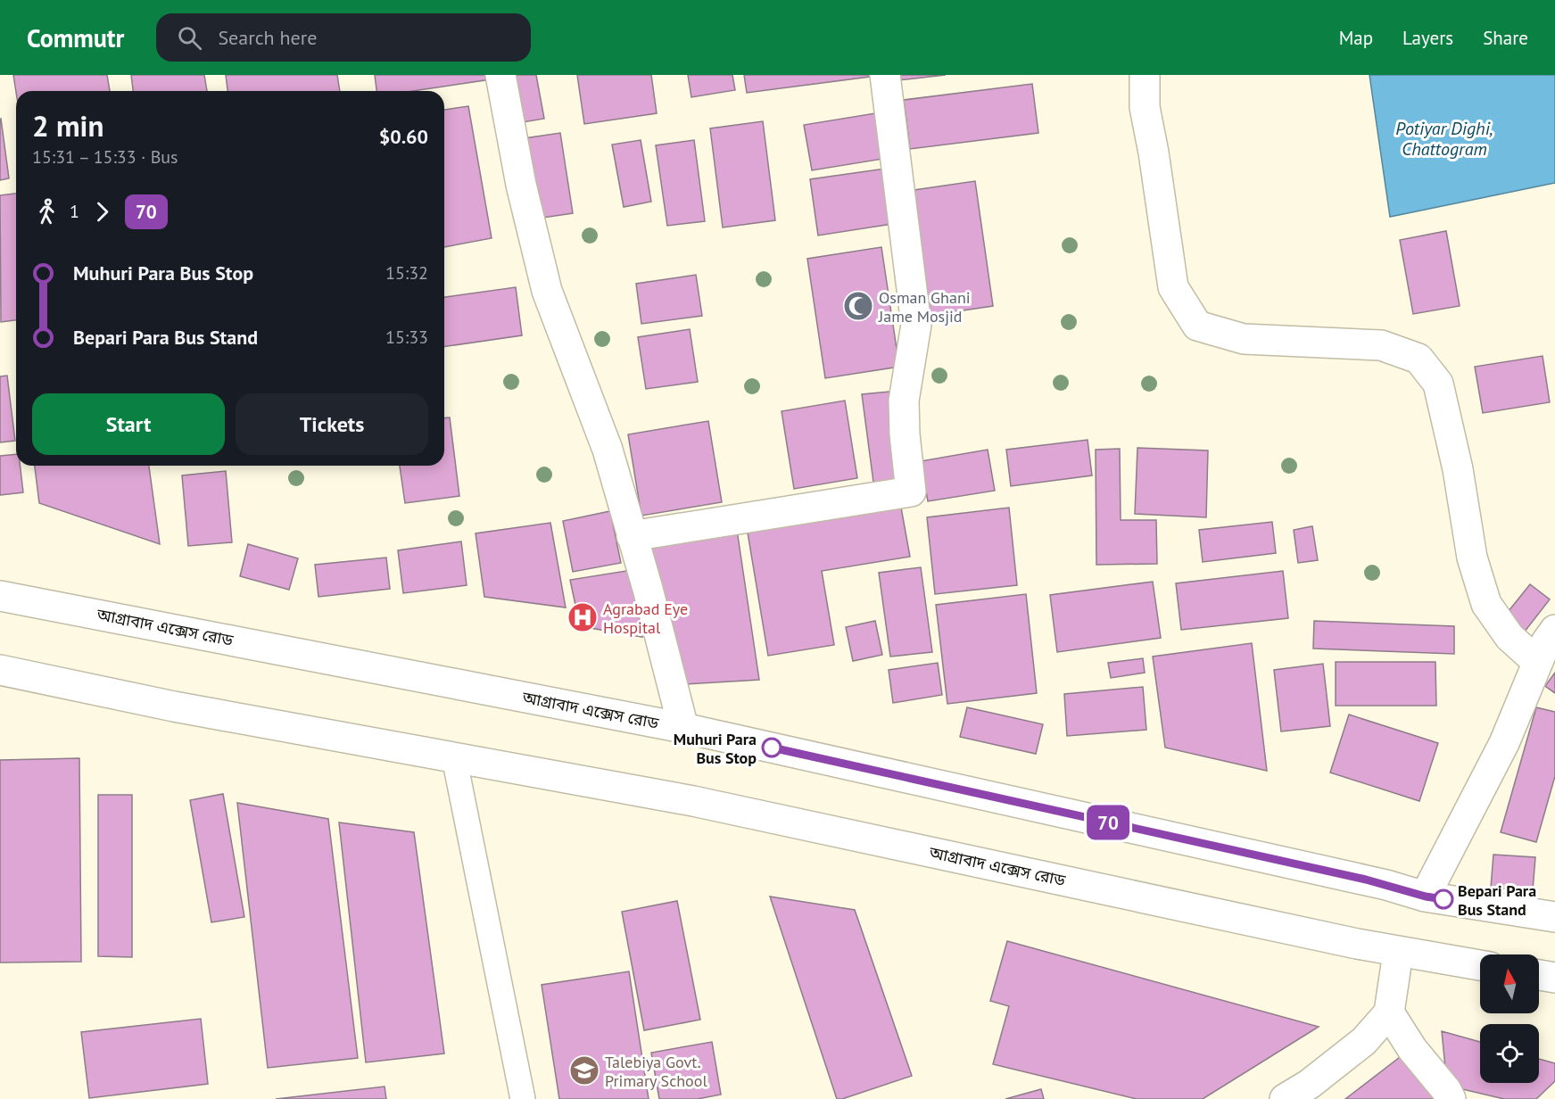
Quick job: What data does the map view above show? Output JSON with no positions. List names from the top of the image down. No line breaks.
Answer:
{"streets":{"main road":["আগ্রাবাদ এক্সেস রোড"]},"water":["Potiyar Dighi, Chattogram"],"places":{"mosque":["Osman Ghani Jame Mosjid"],"hospital":["Agrabad Eye Hospital"],"other":["Muhuri Para Bus Stop","Bepari Para Bus Stand"],"school or university":["Talebiya Govt. Primary School"]},"lines":["bus line 70"],"north":"top","page":{"header":"Commutr","search":"Search here","nav":["Map","Layers","Share"],"on_map":"70","heading":["2 min","15:31 – 15:33 · Bus","$0.60"],"legs":["1","70"],"list":[{"name":"Muhuri Para Bus Stop","value":"15:32"},{"name":"Bepari Para Bus Stand","value":"15:33"}],"buttons":["Start","Tickets"]}}
